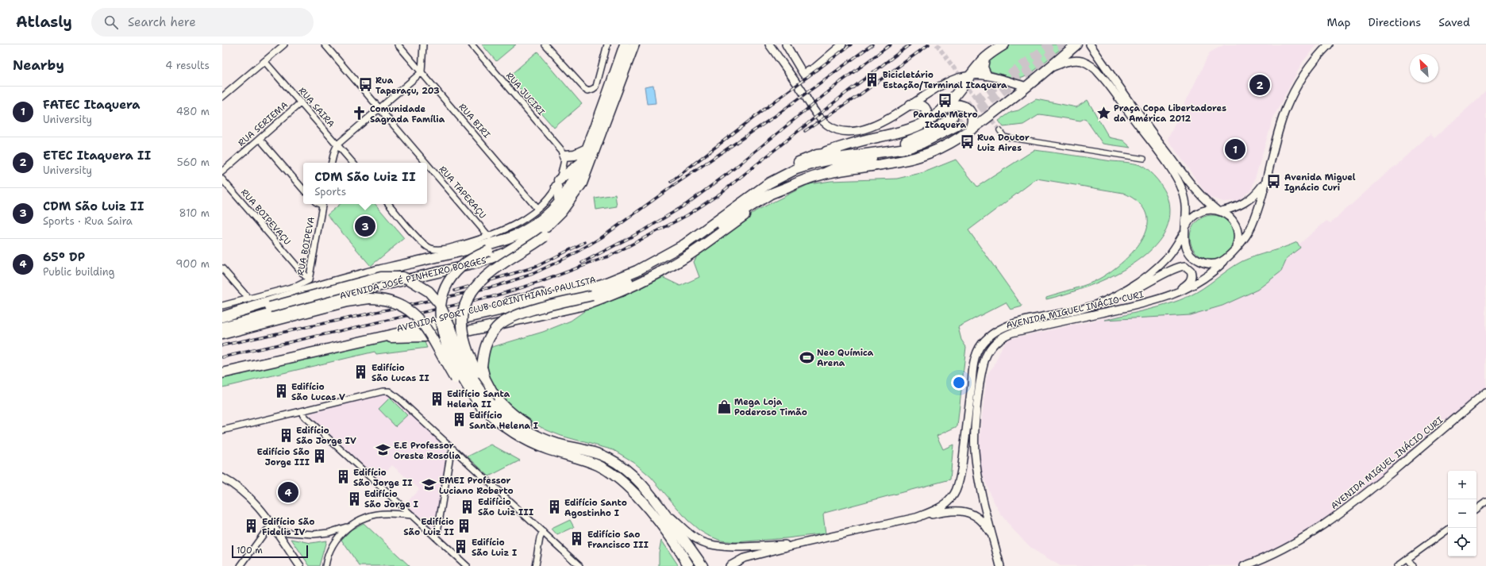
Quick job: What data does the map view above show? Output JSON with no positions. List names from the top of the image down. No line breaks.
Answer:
{"streets":{"main road":["AVENIDA JOSÉ PINHEIRO BORGES","AVENIDA SPORT CLUB CORINTHIANS PAULISTA"],"street":["RUA JUCIRI","RUA SAIRA","RUA BIRI","RUA SERIEMA","RUA TAPERAÇU","RUA BOIPEVAÇU","RUA BOIPEVA","AVENIDA MIGUEL INÁCIO CURI"]},"crossings":[["RUA SAIRA","RUA SERIEMA"],["RUA BOIPEVAÇU","RUA BOIPEVA"]],"places":{"building":["Bicicletário Estação/Terminal Itaquera","Edifício São Lucas II","Edifício São Lucas V","Edifício Santa Helena II","Edifício Santa Helena I","Edifício São Jorge IV","Edifício São Jorge III","Edifício São Jorge II","Edifício São Jorge I","Edifício São Luiz III","Edifício Santo Agostinho I","Edifício São Fidelis IV","Edifício São Luiz II","Edifício Sao Francisco III","Edifício São Luiz I"],"bus stop":["Rua Taperaçu, 203","Parada Metro Itaquera","Rua Doutor Luiz Aires","Avenida Miguel Ignácio Curi"],"place":["Praça Copa Libertadores da América 2012"],"church":["Comunidade Sagrada Família"],"sports":["Neo Química Arena"],"shop":["Mega Loja Poderoso Timão"],"school or university":["E.E Professor Oreste Rosolia","EMEI Professor Luciano Roberto"]},"scale_bar":"100 m","north":"top left","page":{"header":"Atlasly","search":"Search here","nav":["Map","Directions","Saved"],"heading":["Nearby","4 results"],"pins":["2","1","3","4"],"list":[{"mark":"1","name":"FATEC Itaquera","note":"University","value":"480 m"},{"mark":"2","name":"ETEC Itaquera II","note":"University","value":"560 m"},{"mark":"3","name":"CDM São Luiz II","note":"Sports · Rua Saira","value":"810 m"},{"mark":"4","name":"65º DP","note":"Public building","value":"900 m"}],"popup":["CDM São Luiz II","Sports"],"map_buttons":["+","−"],"scale":"100 m"}}
